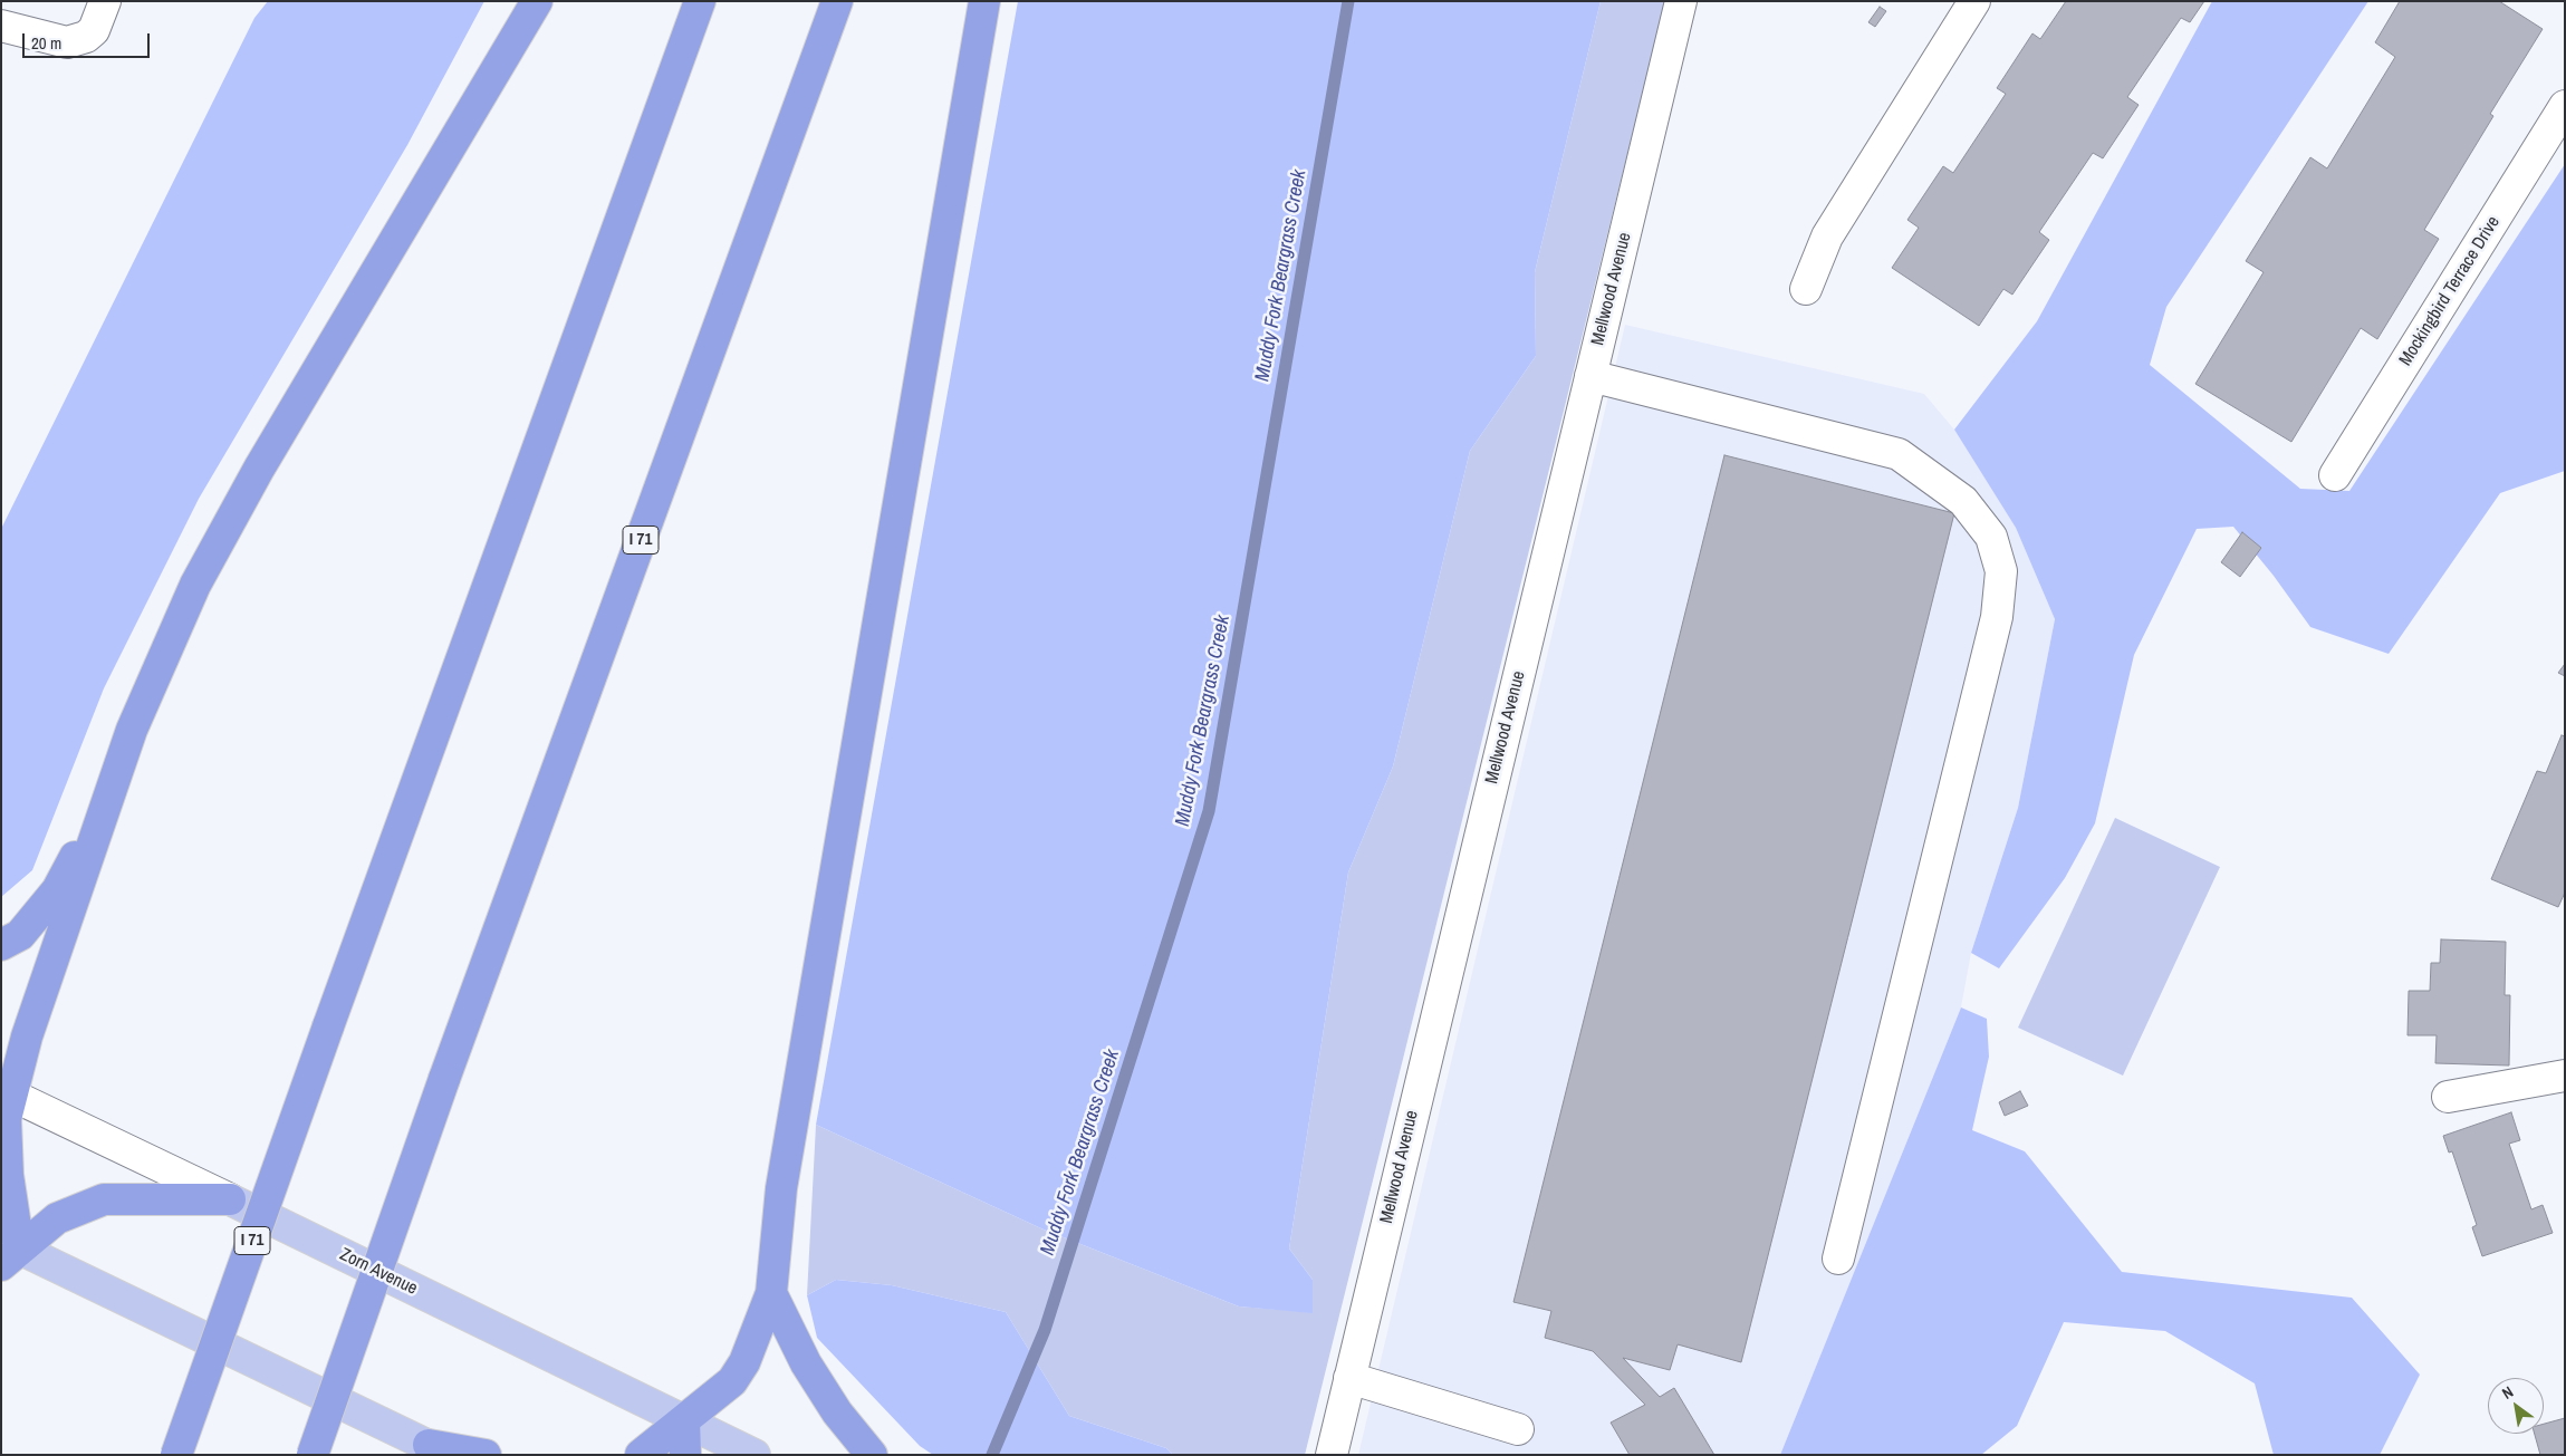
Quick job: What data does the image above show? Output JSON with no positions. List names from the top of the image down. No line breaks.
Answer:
{"streets":{"highway":["I 71"],"main road":["Zorn Avenue"],"street":["Mellwood Avenue","Mockingbird Terrace Drive"]},"water":["Muddy Fork Beargrass Creek"],"scale_bar":"20 m","north":"top left"}
